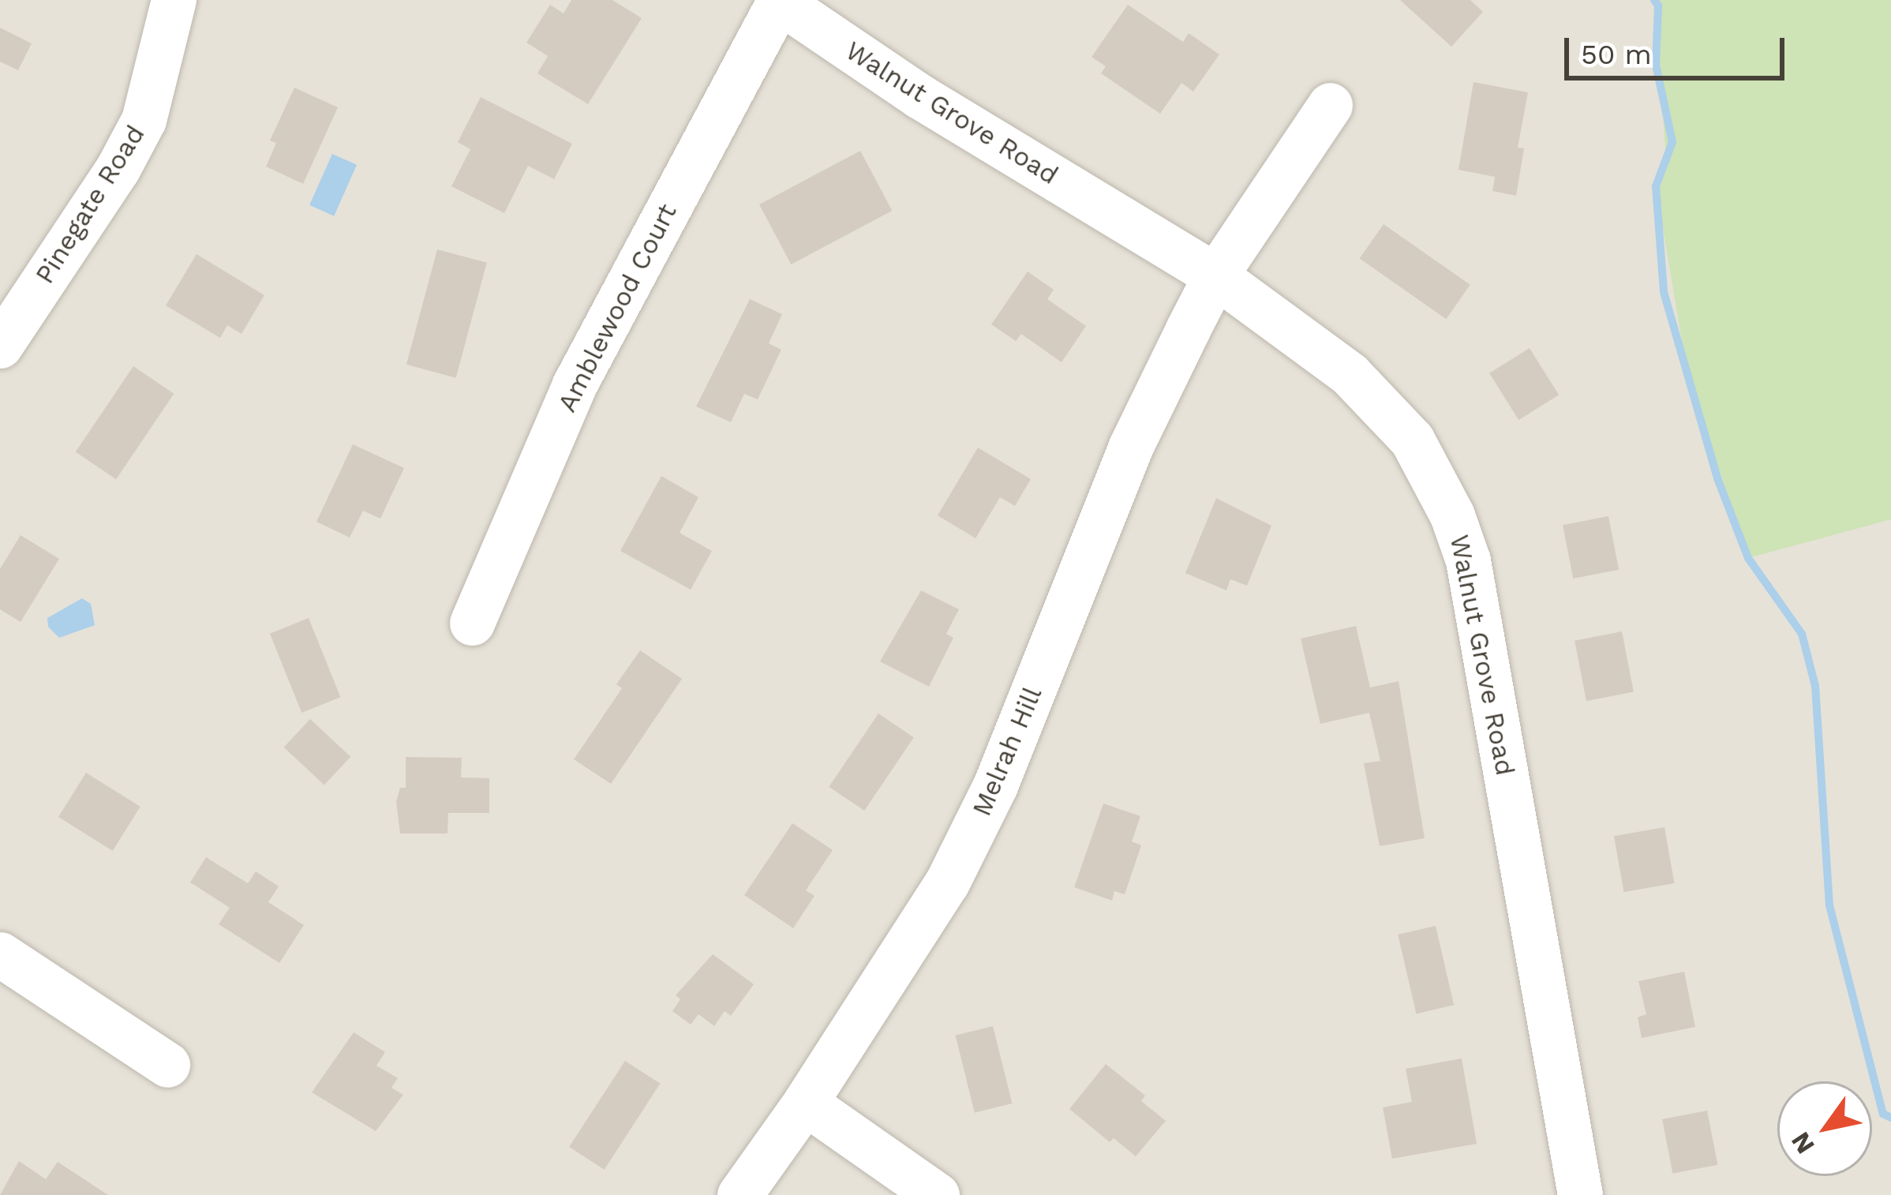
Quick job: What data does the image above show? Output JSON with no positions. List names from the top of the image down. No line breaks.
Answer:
{"streets":{"street":["Walnut Grove Road","Pinegate Road","Amblewood Court","Melrah Hill"]},"crossings":[["Walnut Grove Road","Amblewood Court"],["Walnut Grove Road","Melrah Hill"]],"scale_bar":"50 m","north":"bottom left"}
